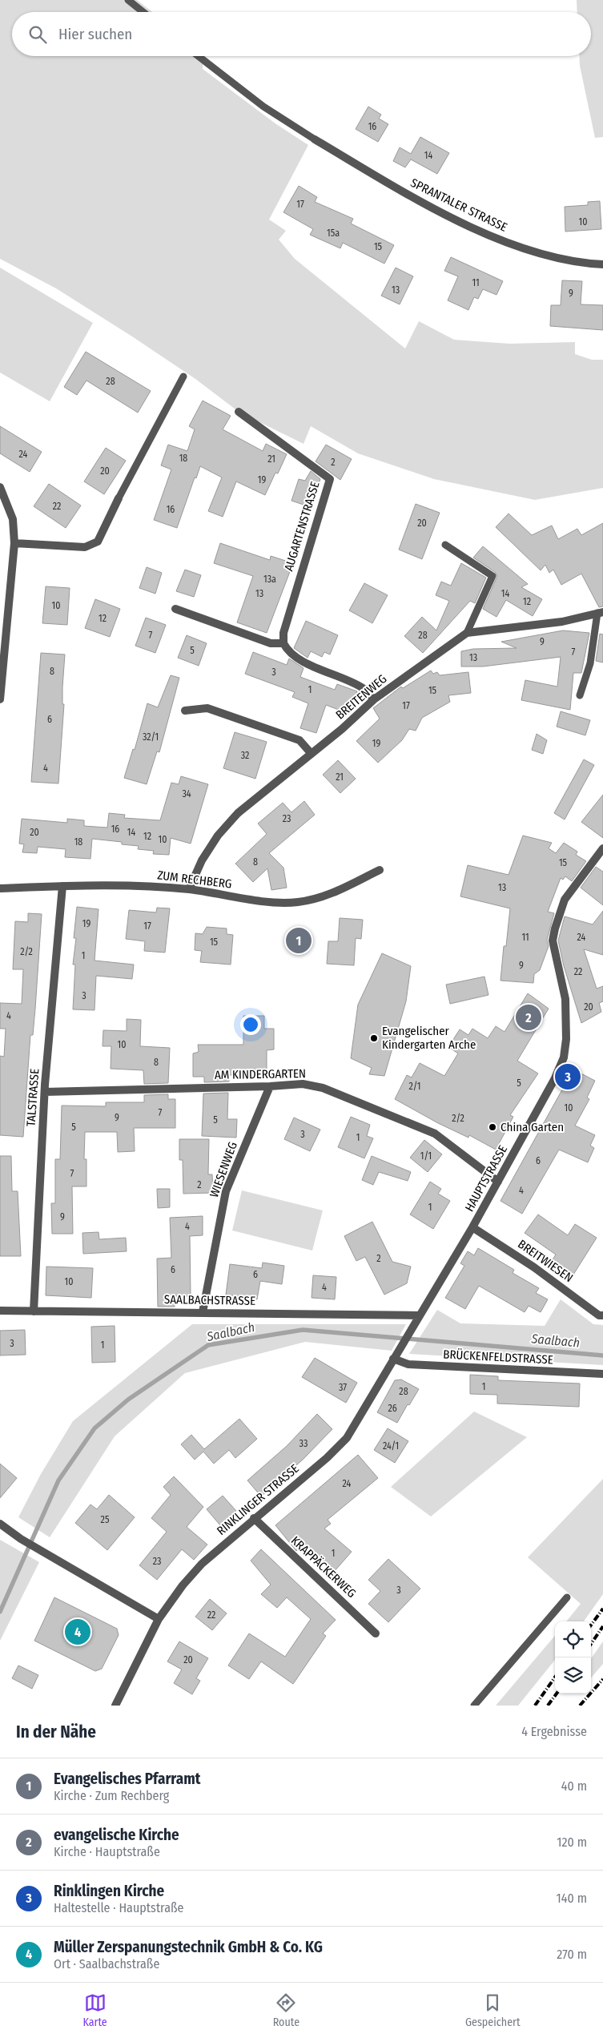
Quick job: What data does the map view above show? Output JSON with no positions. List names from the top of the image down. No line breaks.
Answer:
{"streets":{"street":["SPRANTALER STRASSE","AUGARTENSTRASSE","BREITENWEG","ZUM RECHBERG","AM KINDERGARTEN","TALSTRASSE","WIESENWEG","HAUPTSTRASSE","BREITWIESEN","SAALBACHSTRASSE","BRÜCKENFELDSTRASSE","RINKLINGER STRASSE","KRAPPÄCKERWEG"]},"crossings":[["BREITENWEG","ZUM RECHBERG"],["ZUM RECHBERG","TALSTRASSE"],["AM KINDERGARTEN","TALSTRASSE"],["AM KINDERGARTEN","WIESENWEG"],["AM KINDERGARTEN","HAUPTSTRASSE"],["TALSTRASSE","SAALBACHSTRASSE"],["WIESENWEG","SAALBACHSTRASSE"],["HAUPTSTRASSE","BREITWIESEN"],["HAUPTSTRASSE","SAALBACHSTRASSE"],["HAUPTSTRASSE","RINKLINGER STRASSE"],["SAALBACHSTRASSE","RINKLINGER STRASSE"],["BRÜCKENFELDSTRASSE","RINKLINGER STRASSE"],["RINKLINGER STRASSE","KRAPPÄCKERWEG"]],"water":["Saalbach"],"places":["Evangelischer Kindergarten Arche","China Garten"],"house_numbers":["16","14","17","10","15a","15","11","13","9","28","24","18","21","2","20","19","22","16","20","13a","13","14","12","10","12","7","28","9","5","7","13","8","3","1","15","17","6","32/1","19","32","4","21","34","23","16","20","14","12","10","18","8","15","13","19","17","11","24","15","2/2","1","9","22","3","20","4","10","8","5","2/1","10","7","9","2/2","5","5","3","1","1/1","6","7","2","4","1","9","4","2","6","6","10","4","3","1","1","37","28","26","33","24/1","24","25","1","23","3","22","20"],"page":{"search":"Hier suchen","pins":["1","2","3","4"],"heading":["In der Nähe","4 Ergebnisse"],"list":[{"mark":"1","name":"Evangelisches Pfarramt","note":"Kirche · Zum Rechberg","value":"40 m"},{"mark":"2","name":"evangelische Kirche","note":"Kirche · Hauptstraße","value":"120 m"},{"mark":"3","name":"Rinklingen Kirche","note":"Haltestelle · Hauptstraße","value":"140 m"},{"mark":"4","name":"Müller Zerspanungstechnik GmbH & Co. KG","note":"Ort · Saalbachstraße","value":"270 m"}],"nav":["Karte","Route","Gespeichert"]}}
